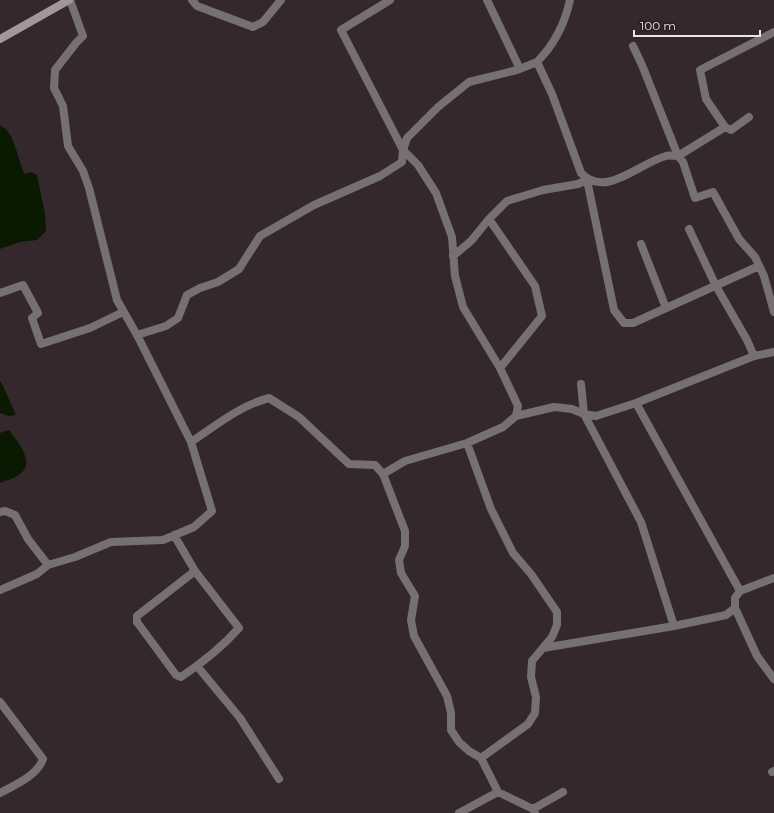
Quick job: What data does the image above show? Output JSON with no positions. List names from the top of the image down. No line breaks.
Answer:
{"scale_bar":"100 m"}
